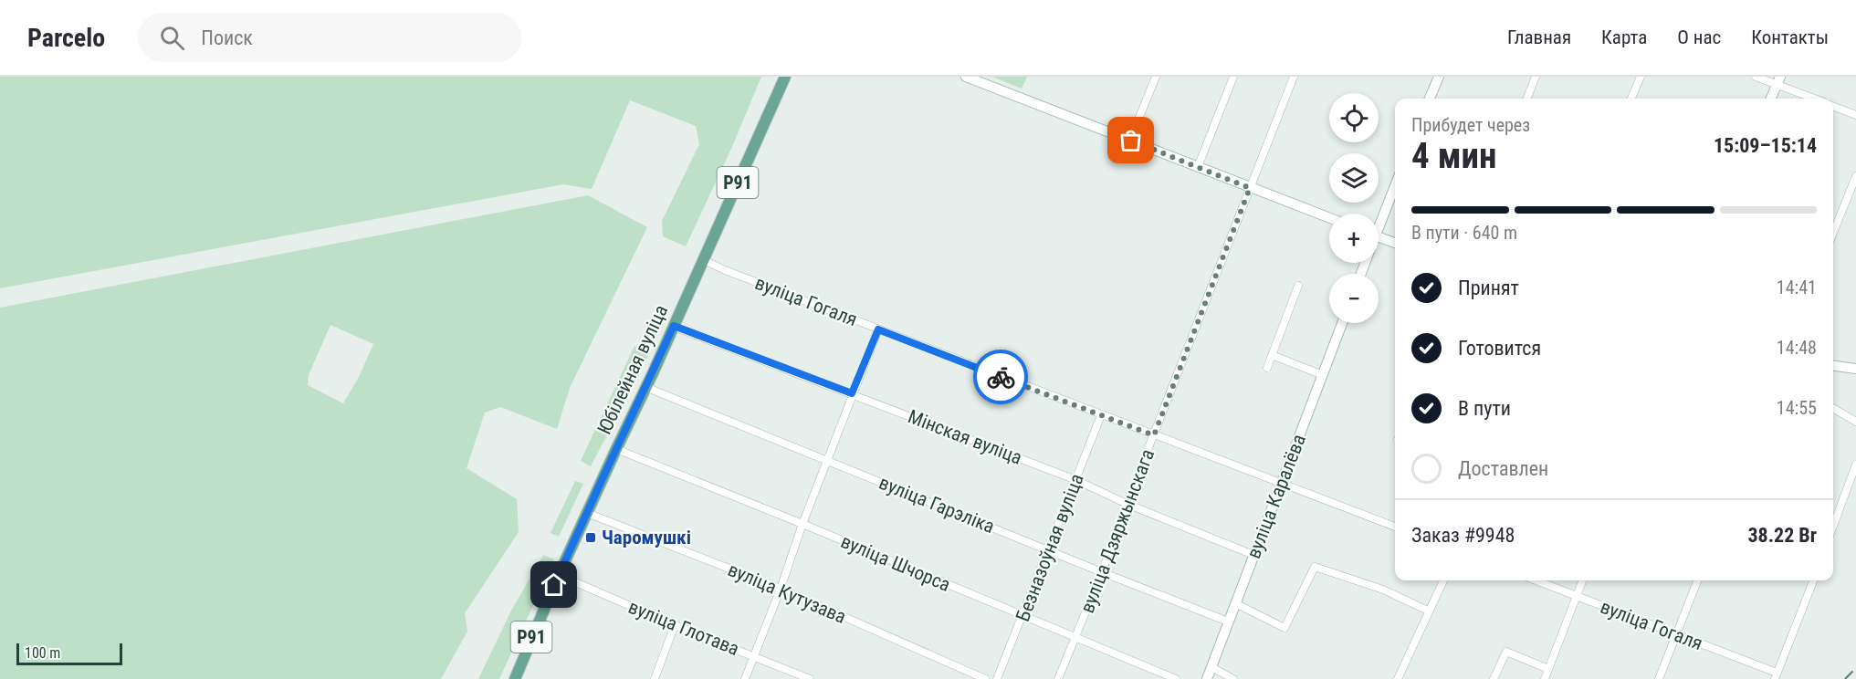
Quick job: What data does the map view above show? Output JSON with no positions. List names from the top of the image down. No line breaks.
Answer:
{"streets":{"main road":["Р91","Юбілейная вуліца"],"street":["вуліца Гогаля","Мінская вуліца","вуліца Каралёва","вуліца Гарэліка","вуліца Дзяржынскага","Безназоўная вуліца","вуліца Шчорса","вуліца Кутузава","вуліца Глотава"]},"crossings":[["вуліца Гогаля","Юбілейная вуліца"],["вуліца Гогаля","вуліца Каралёва"],["вуліца Гогаля","вуліца Дзяржынскага"],["вуліца Гогаля","Безназоўная вуліца"],["Юбілейная вуліца","Мінская вуліца"],["Юбілейная вуліца","вуліца Гарэліка"],["Юбілейная вуліца","вуліца Шчорса"],["Юбілейная вуліца","вуліца Кутузава"],["Юбілейная вуліца","вуліца Глотава"],["Мінская вуліца","вуліца Каралёва"],["Мінская вуліца","вуліца Дзяржынскага"],["Мінская вуліца","Безназоўная вуліца"],["вуліца Каралёва","вуліца Гарэліка"],["вуліца Гарэліка","вуліца Дзяржынскага"],["вуліца Гарэліка","Безназоўная вуліца"],["вуліца Дзяржынскага","вуліца Шчорса"],["Безназоўная вуліца","вуліца Шчорса"]],"places":{"transit":["Чаромушкі"]},"scale_bar":"100 m","page":{"header":"Parcelo","search":"Поиск","nav":["Главная","Карта","О нас","Контакты"],"map_buttons":["+","−"],"heading":["4 мин","Прибудет через","15:09–15:14"],"panel":["Заказ #9948","38.22 Br"],"bar":"В пути · 640 m","list":[["Принят","14:41"],["Готовится","14:48"],["В пути","14:55"],"Доставлен"],"scale":"100 m"}}
